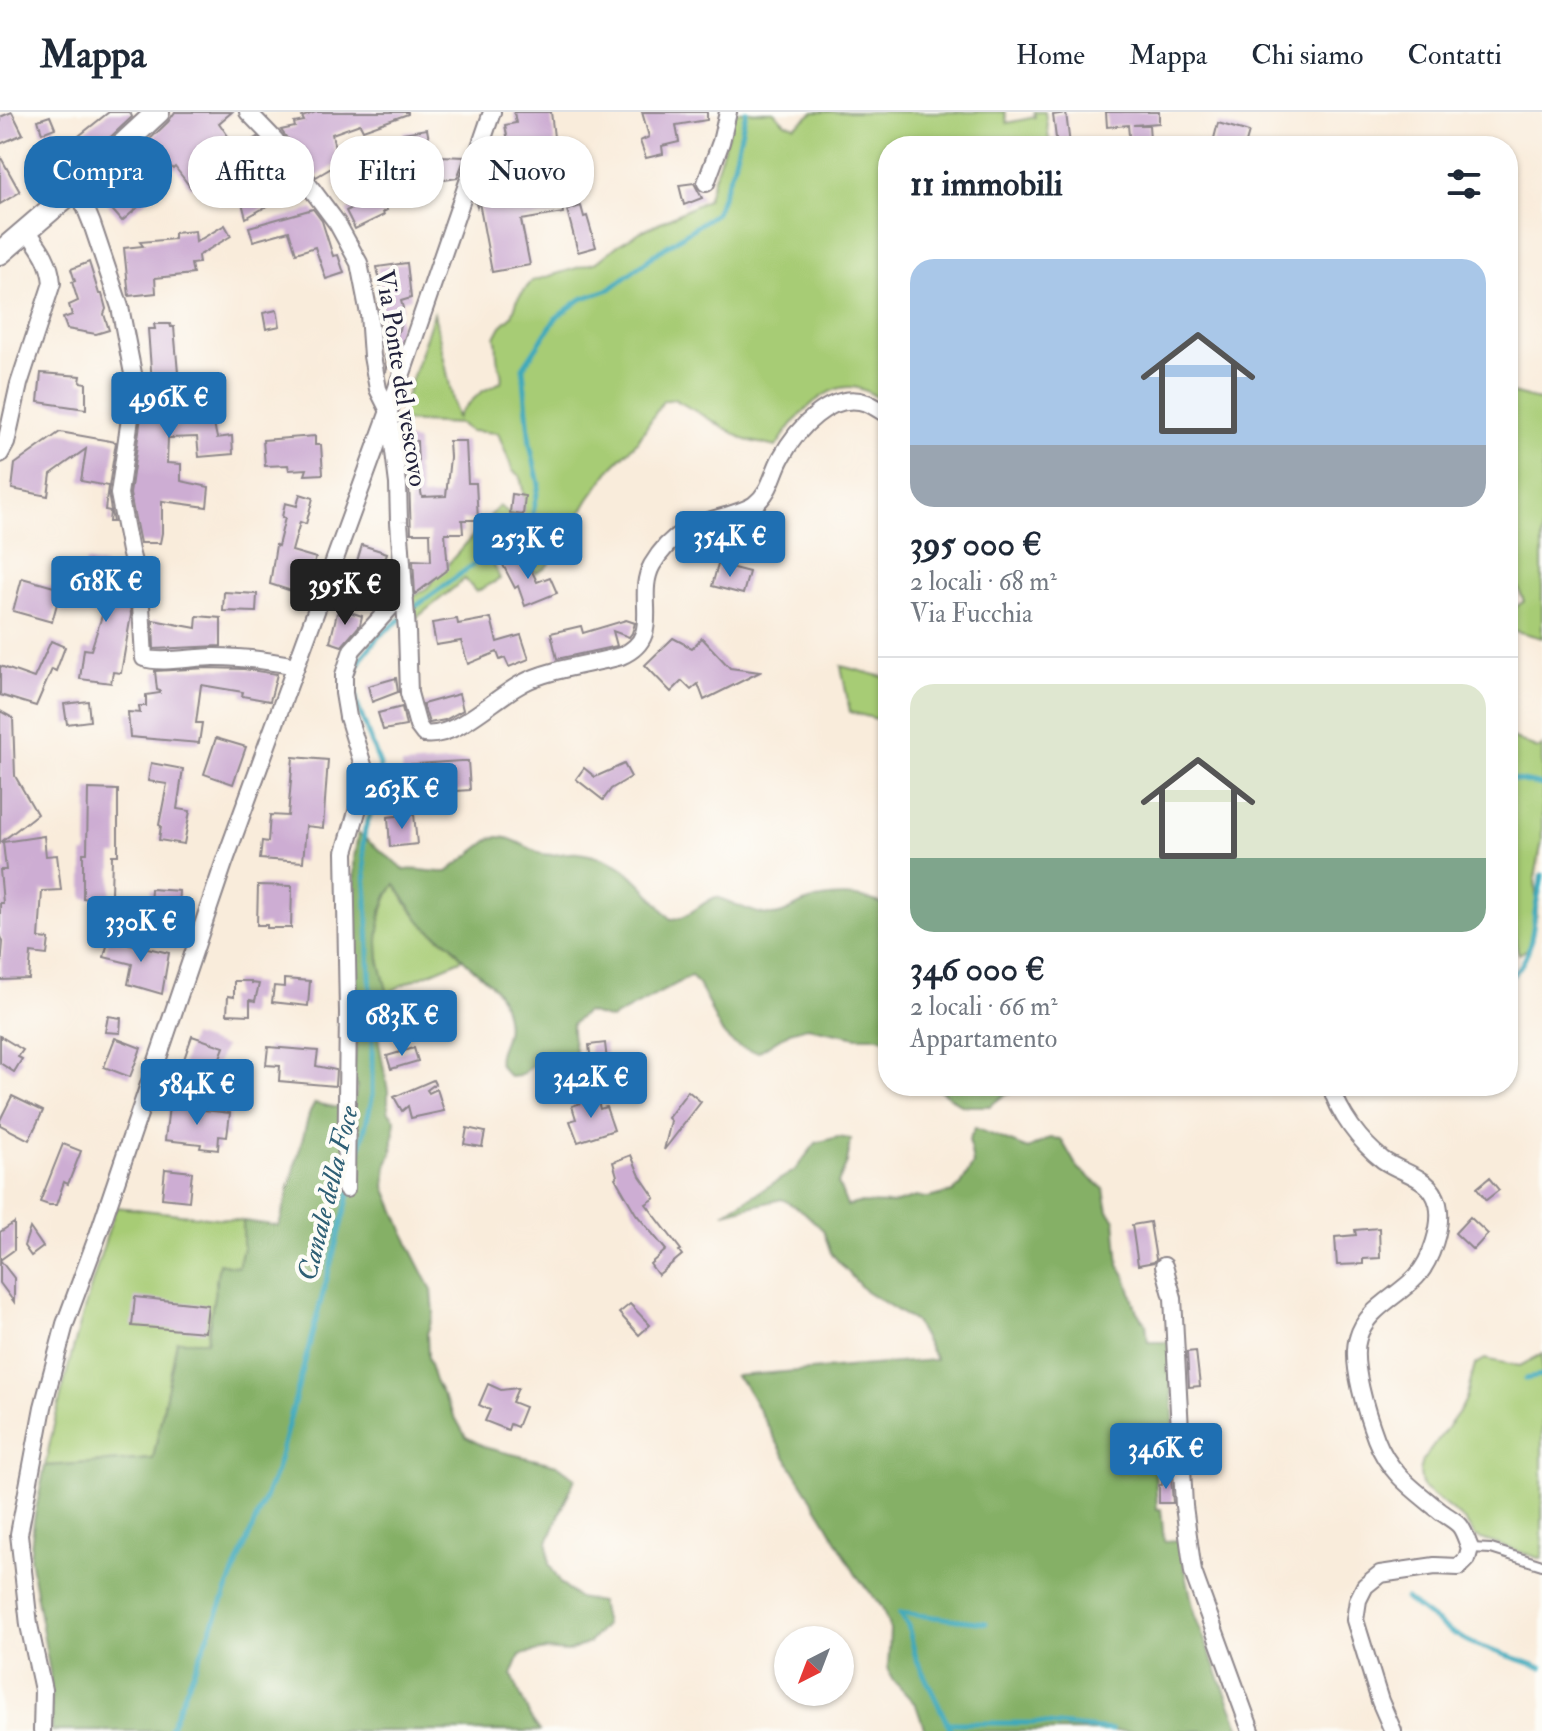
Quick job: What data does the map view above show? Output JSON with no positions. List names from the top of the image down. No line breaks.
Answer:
{"streets":{"street":["Via Ponte del vescovo"]},"water":["Canale della Foce"],"north":"bottom left","page":{"header":"Mappa","nav":["Home","Mappa","Chi siamo","Contatti"],"chip":["Compra","Affitta","Filtri","Nuovo"],"heading":"11 immobili","list":[{"name":"395 000 €","note":"2 locali · 68 m² · Via Fucchia"},{"name":"346 000 €","note":"2 locali · 66 m² · Appartamento"}],"price":["496K €","354K €","253K €","618K €","395K €","263K €","330K €","683K €","342K €","584K €","346K €"]}}
